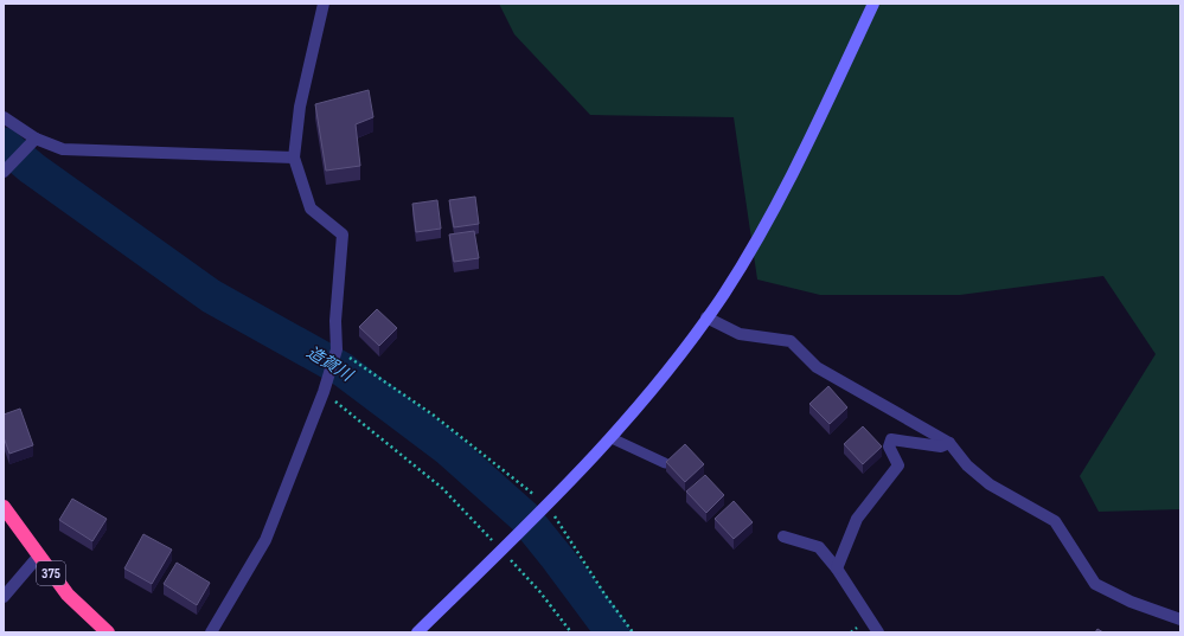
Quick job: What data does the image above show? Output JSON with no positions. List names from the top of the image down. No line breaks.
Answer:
{"streets":{"highway":["375"]},"water":["造賀川"]}
